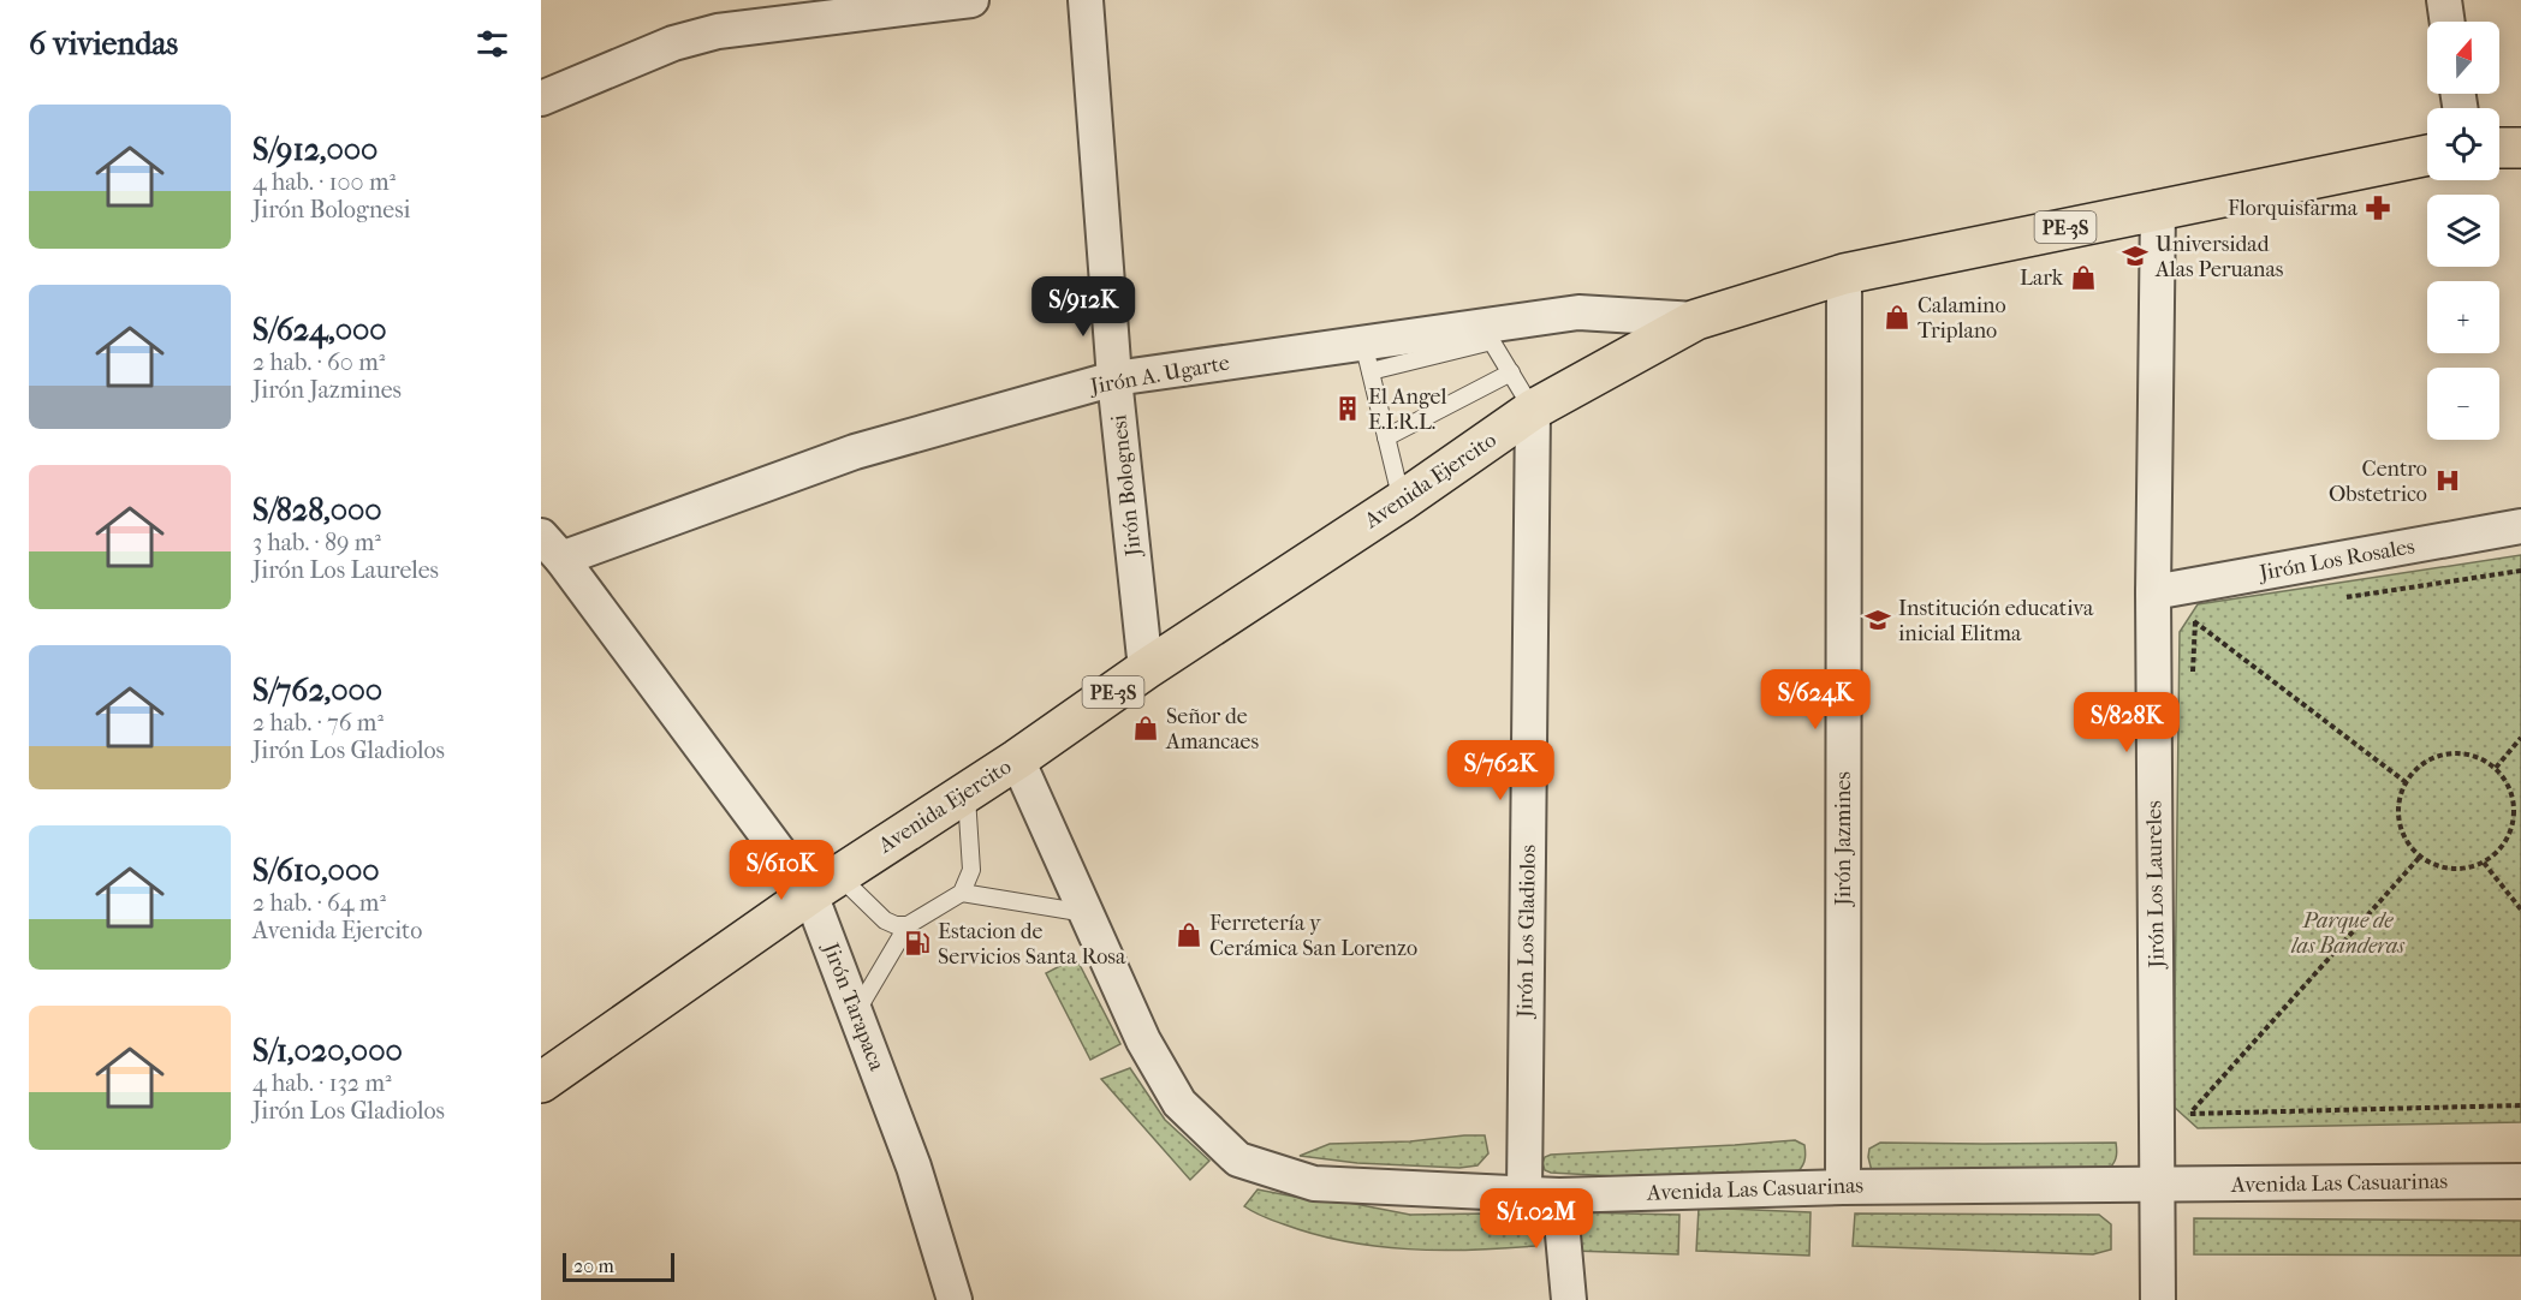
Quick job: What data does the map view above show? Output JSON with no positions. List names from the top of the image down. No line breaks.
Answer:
{"streets":{"highway":["PE-3S","Avenida Ejercito"],"street":["Jirón A. Ugarte","Jirón Bolognesi","Jirón Los Rosales","Jirón Jazmines","Jirón Los Laureles","Jirón Los Gladiolos","Jirón Tarapaca","Avenida Las Casuarinas"]},"crossings":[["Jirón A. Ugarte","Avenida Ejercito"],["Jirón A. Ugarte","Jirón Bolognesi"],["Jirón A. Ugarte","Jirón Tarapaca"],["Avenida Ejercito","Jirón Bolognesi"],["Avenida Ejercito","Jirón Jazmines"],["Avenida Ejercito","Jirón Los Laureles"],["Avenida Ejercito","Jirón Los Gladiolos"],["Avenida Ejercito","Jirón Tarapaca"],["Avenida Ejercito","Avenida Las Casuarinas"],["Jirón Los Rosales","Jirón Los Laureles"],["Jirón Jazmines","Avenida Las Casuarinas"],["Jirón Los Laureles","Avenida Las Casuarinas"],["Jirón Los Gladiolos","Avenida Las Casuarinas"]],"parks":["Parque de las Banderas"],"places":{"pharmacy":["Florquisfarma"],"school or university":["Universidad Alas Peruanas","Institución educativa inicial Elitma"],"shop":["Lark","Calamino Triplano","Señor de Amancaes","Ferretería y Cerámica San Lorenzo"],"building":["El Angel E.I.R.L."],"hospital":["Centro Obstetrico"],"fuel station":["Estacion de Servicios Santa Rosa"]},"scale_bar":"20 m","north":"top","page":{"heading":"6 viviendas","map_buttons":["+","−"],"list":[{"name":"S/912,000","note":"4 hab. · 100 m² · Jirón Bolognesi"},{"name":"S/624,000","note":"2 hab. · 60 m² · Jirón Jazmines"},{"name":"S/828,000","note":"3 hab. · 89 m² · Jirón Los Laureles"},{"name":"S/762,000","note":"2 hab. · 76 m² · Jirón Los Gladiolos"},{"name":"S/610,000","note":"2 hab. · 64 m² · Avenida Ejercito"},{"name":"S/1,020,000","note":"4 hab. · 132 m² · Jirón Los Gladiolos"}],"price":["S/912K","S/624K","S/828K","S/762K","S/610K","S/1.02M"],"scale":"20 m"}}
